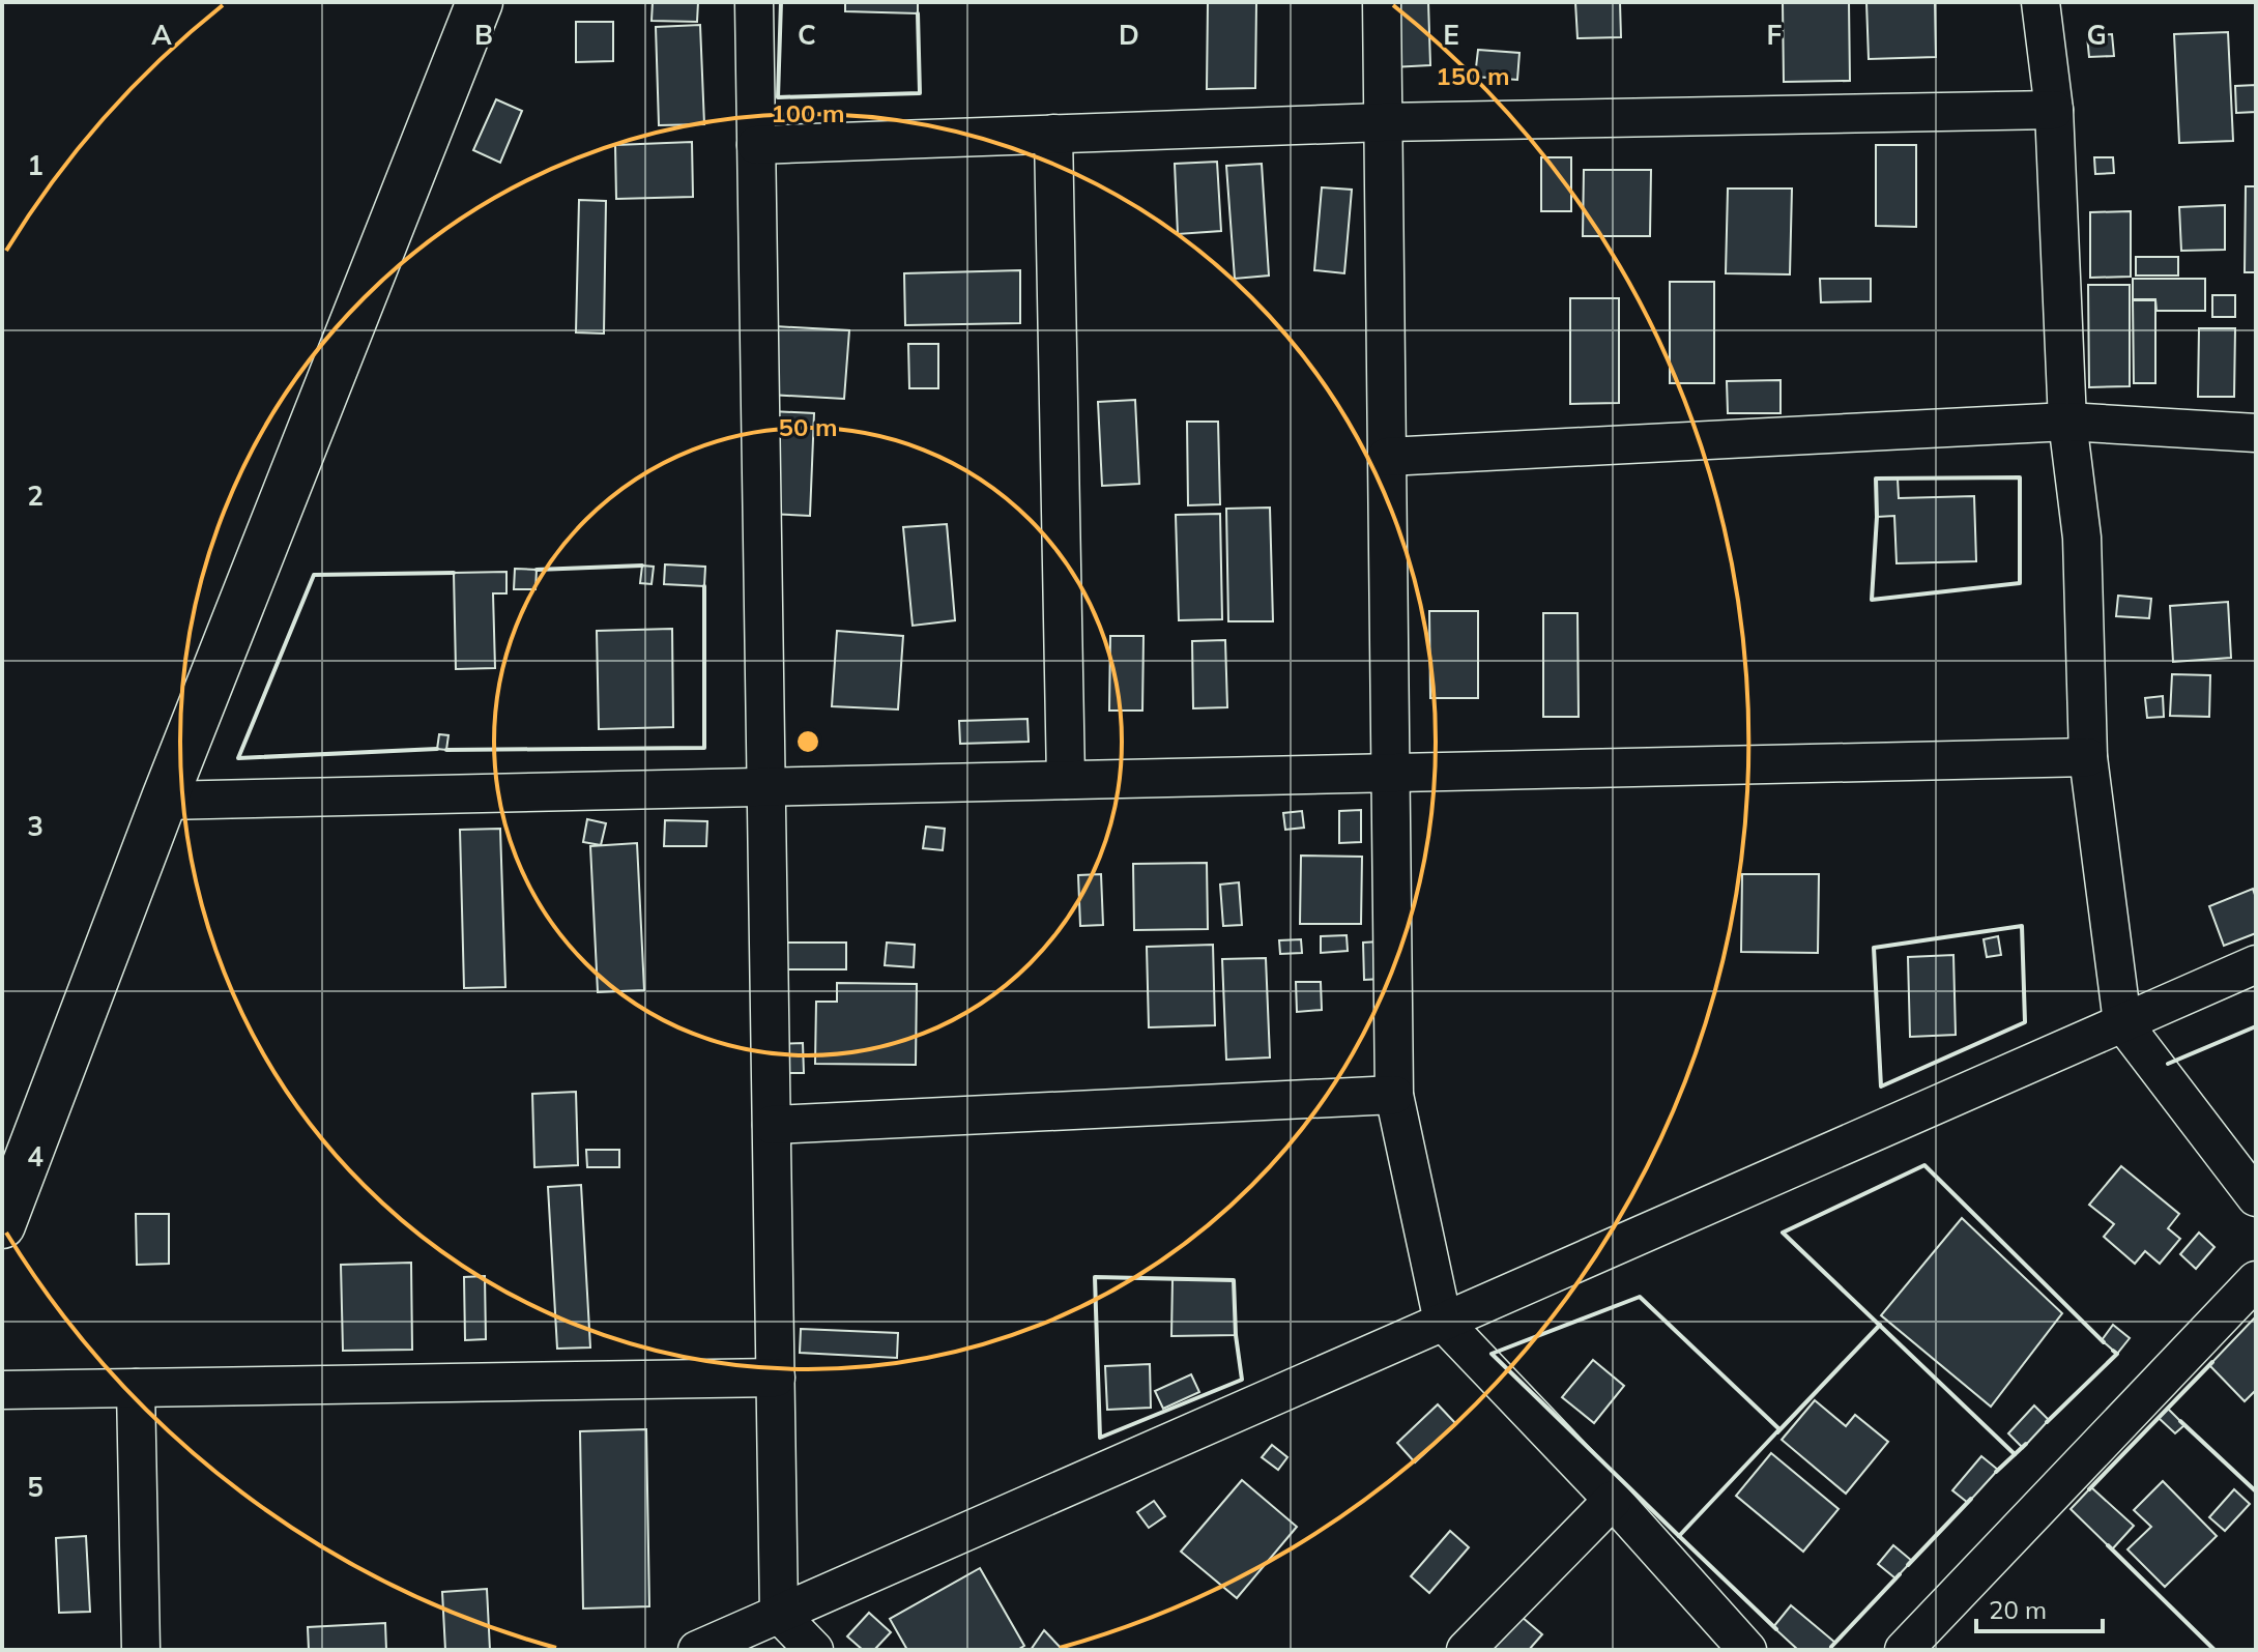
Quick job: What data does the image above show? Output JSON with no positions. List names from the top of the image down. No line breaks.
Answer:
{"scale_bar":"20 m","grid":{"columns":["A","B","C","D","E","F","G"],"rows":["1","2","3","4","5"]},"rings":["150 m","100 m","50 m"]}
